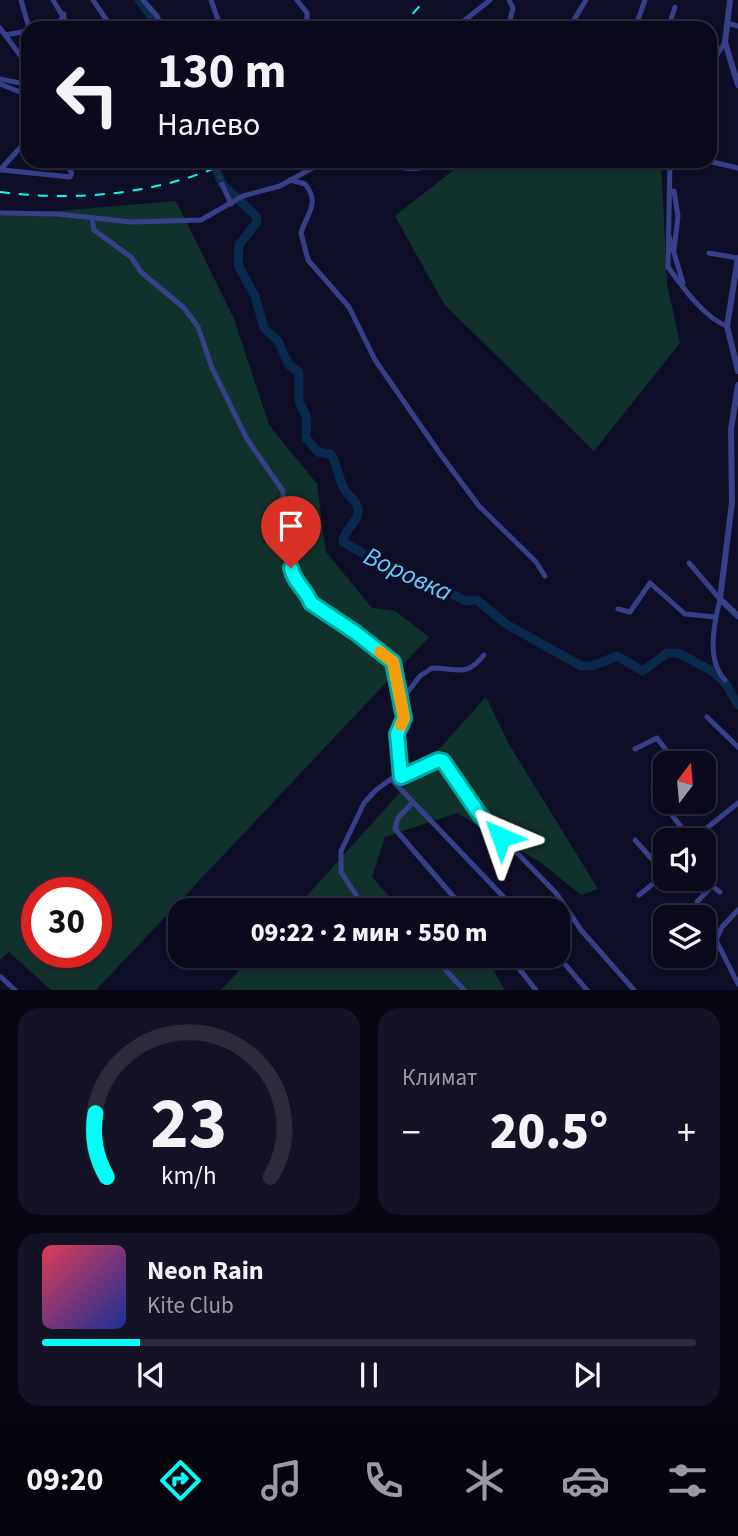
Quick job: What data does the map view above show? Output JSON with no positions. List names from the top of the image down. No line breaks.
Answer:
{"water":["Воровка"],"north":"top","page":{"turn":["130 m","Налево"],"limit":"30","trip":"09:22 · 2 мин · 550 m","tile":"Климат","heat":["−","20.5°","+"],"song":["Neon Rain","Kite Club"],"tabs":"09:20","gauge":["23","km/h"]}}
